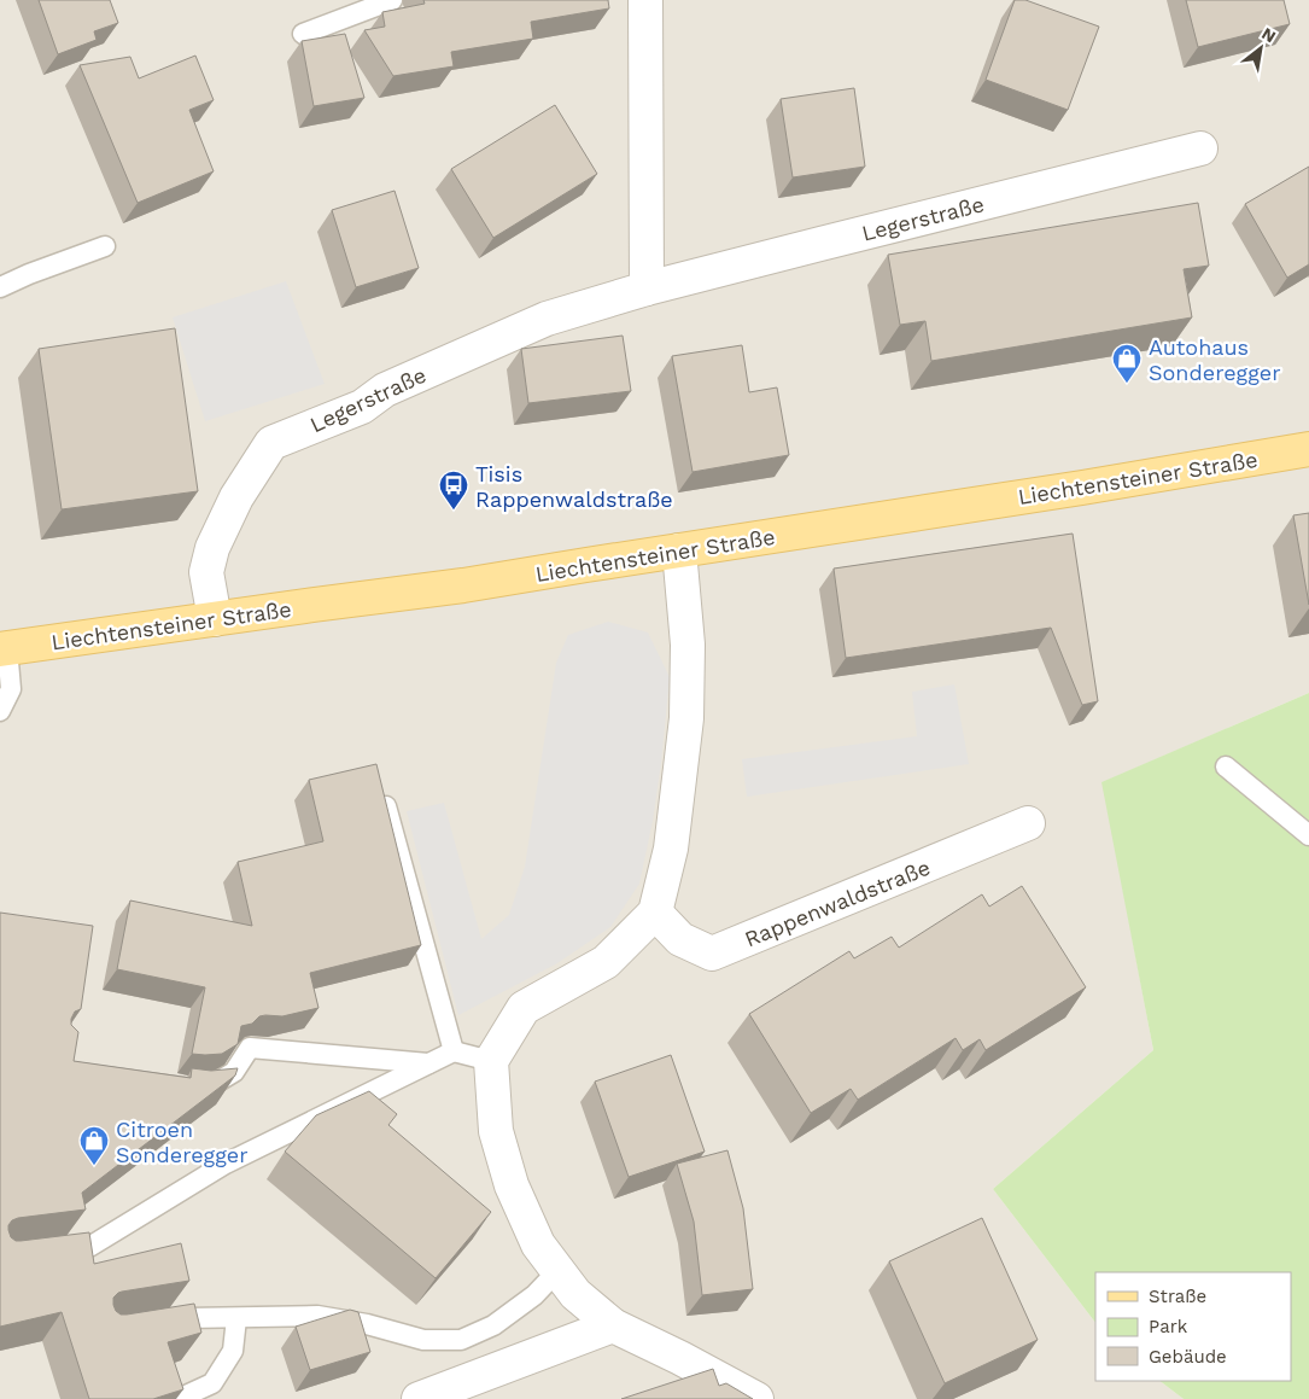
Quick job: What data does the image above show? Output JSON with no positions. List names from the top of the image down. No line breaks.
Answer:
{"streets":{"main road":["Liechtensteiner Straße"],"street":["Legerstraße","Rappenwaldstraße"]},"crossings":[["Legerstraße","Liechtensteiner Straße"]],"places":{"shop":["Autohaus Sonderegger","Citroen Sonderegger"],"bus stop":["Tisis Rappenwaldstraße"]},"legend":["Straße","Park","Gebäude"],"north":"top right"}
